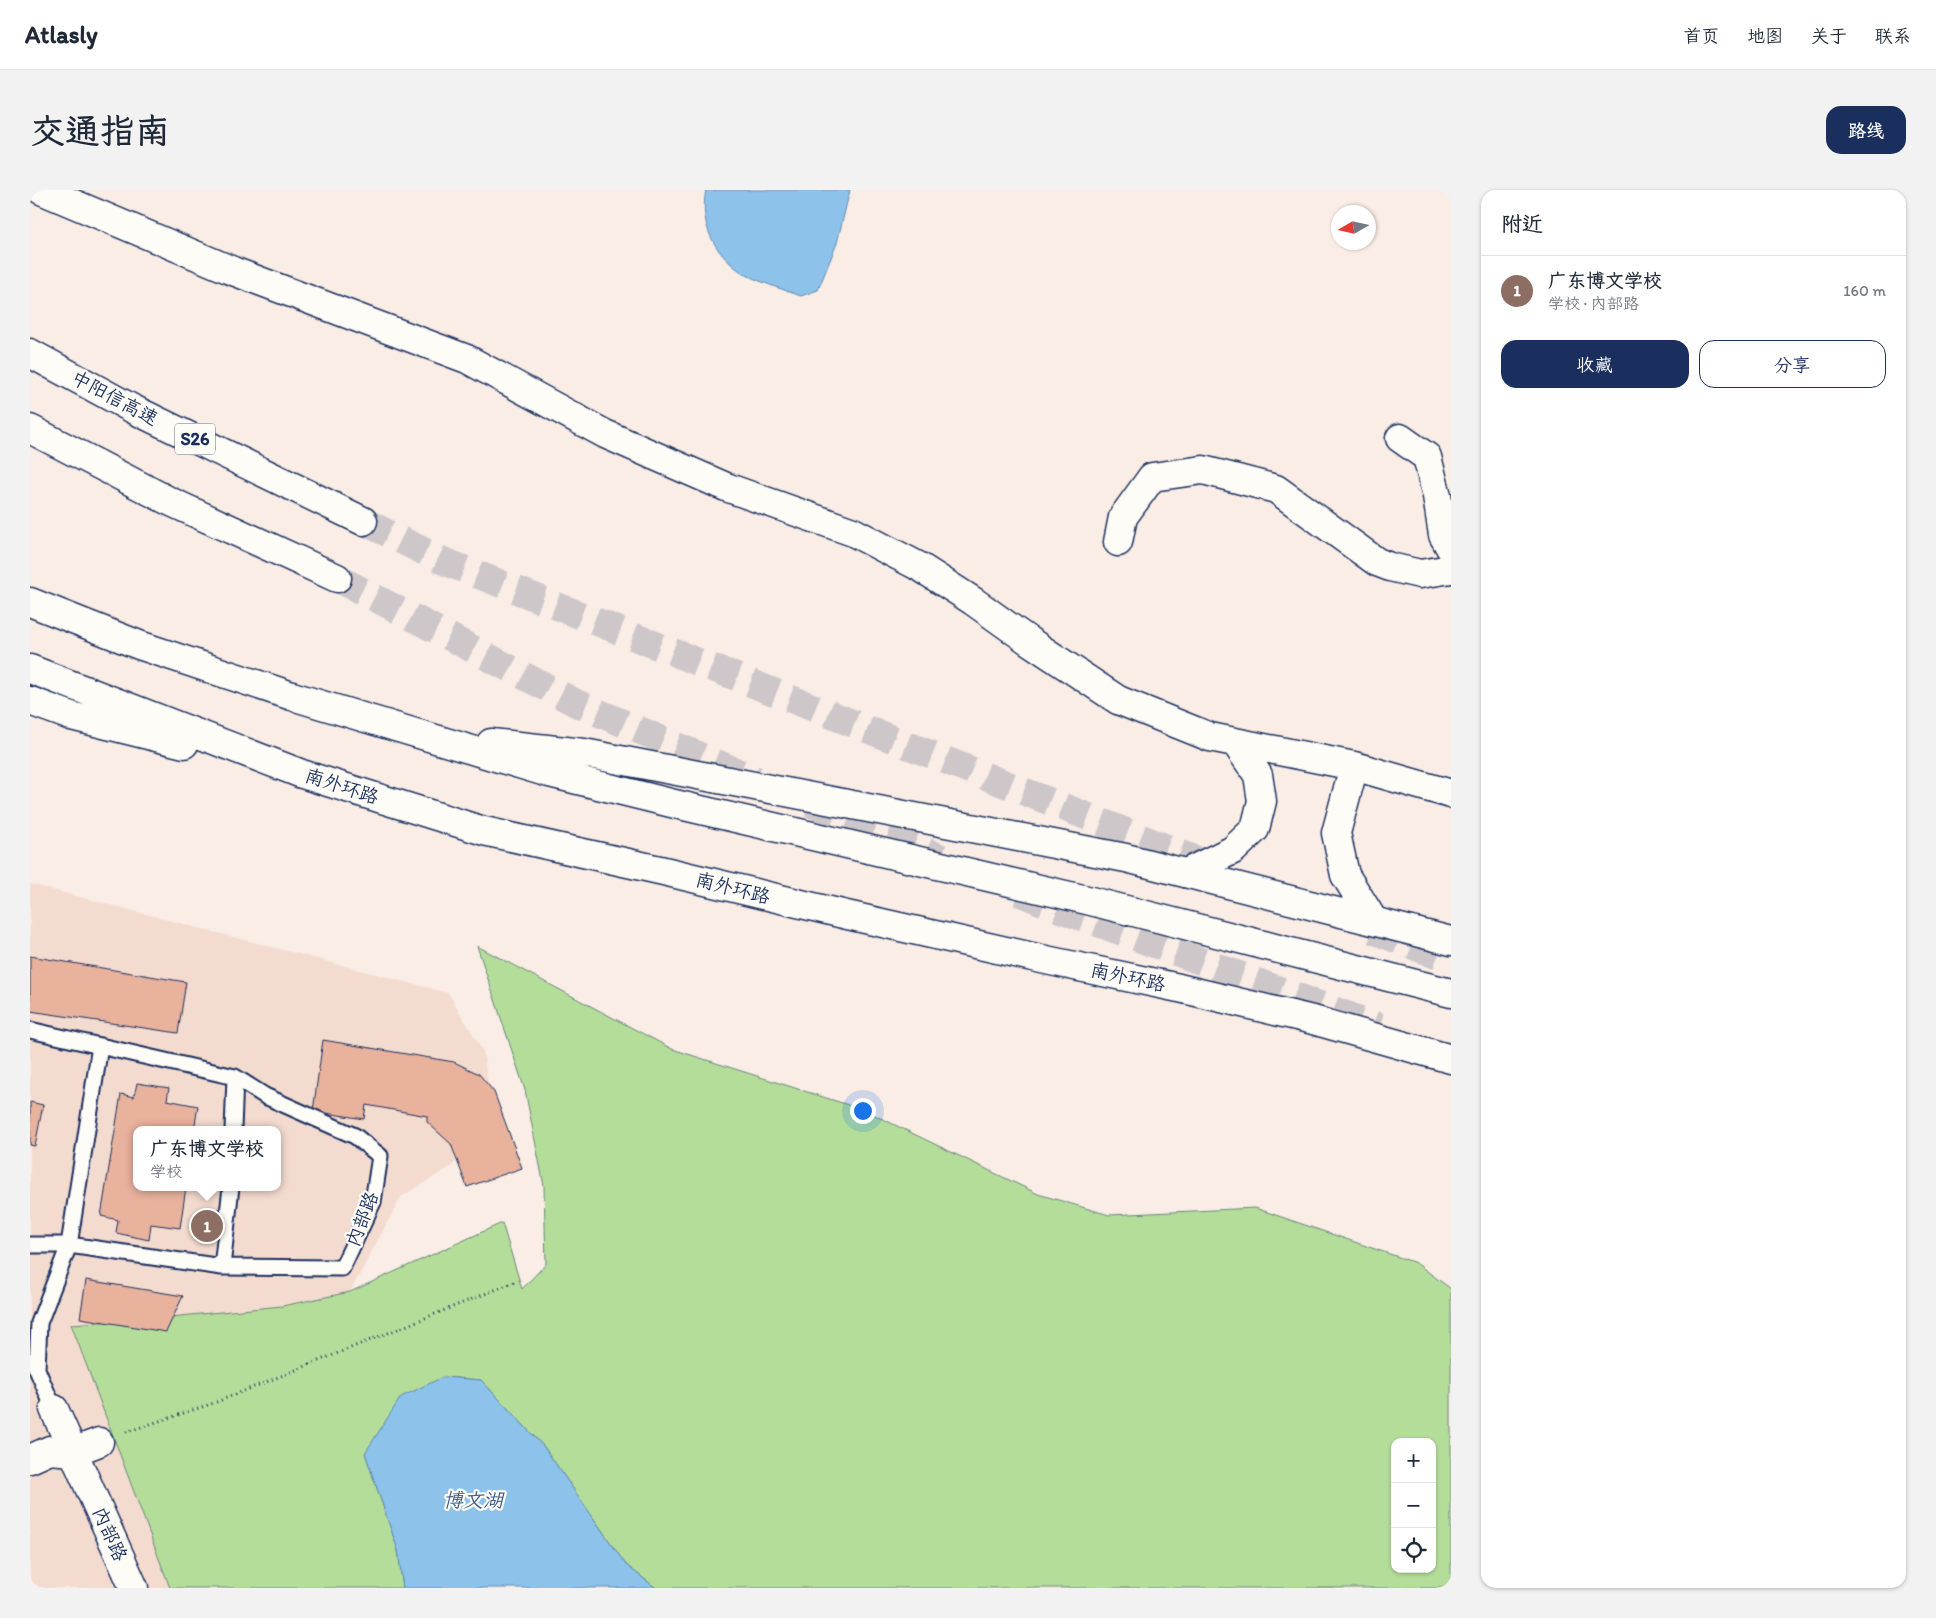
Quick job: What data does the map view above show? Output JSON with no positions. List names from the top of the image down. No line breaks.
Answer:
{"streets":{"main road":["中阳信高速","S26","南外环路","内部路"]},"water":["博文湖"],"north":"left","page":{"header":"Atlasly","nav":["首页","地图","关于","联系"],"buttons":["路线",["收藏","分享"]],"title":"交通指南","heading":"附近","list":[{"mark":"1","name":"广东博文学校","note":"学校 · 内部路","value":"160 m"}],"popup":["广东博文学校","学校"],"pins":"1","map_buttons":["+","−"]}}
